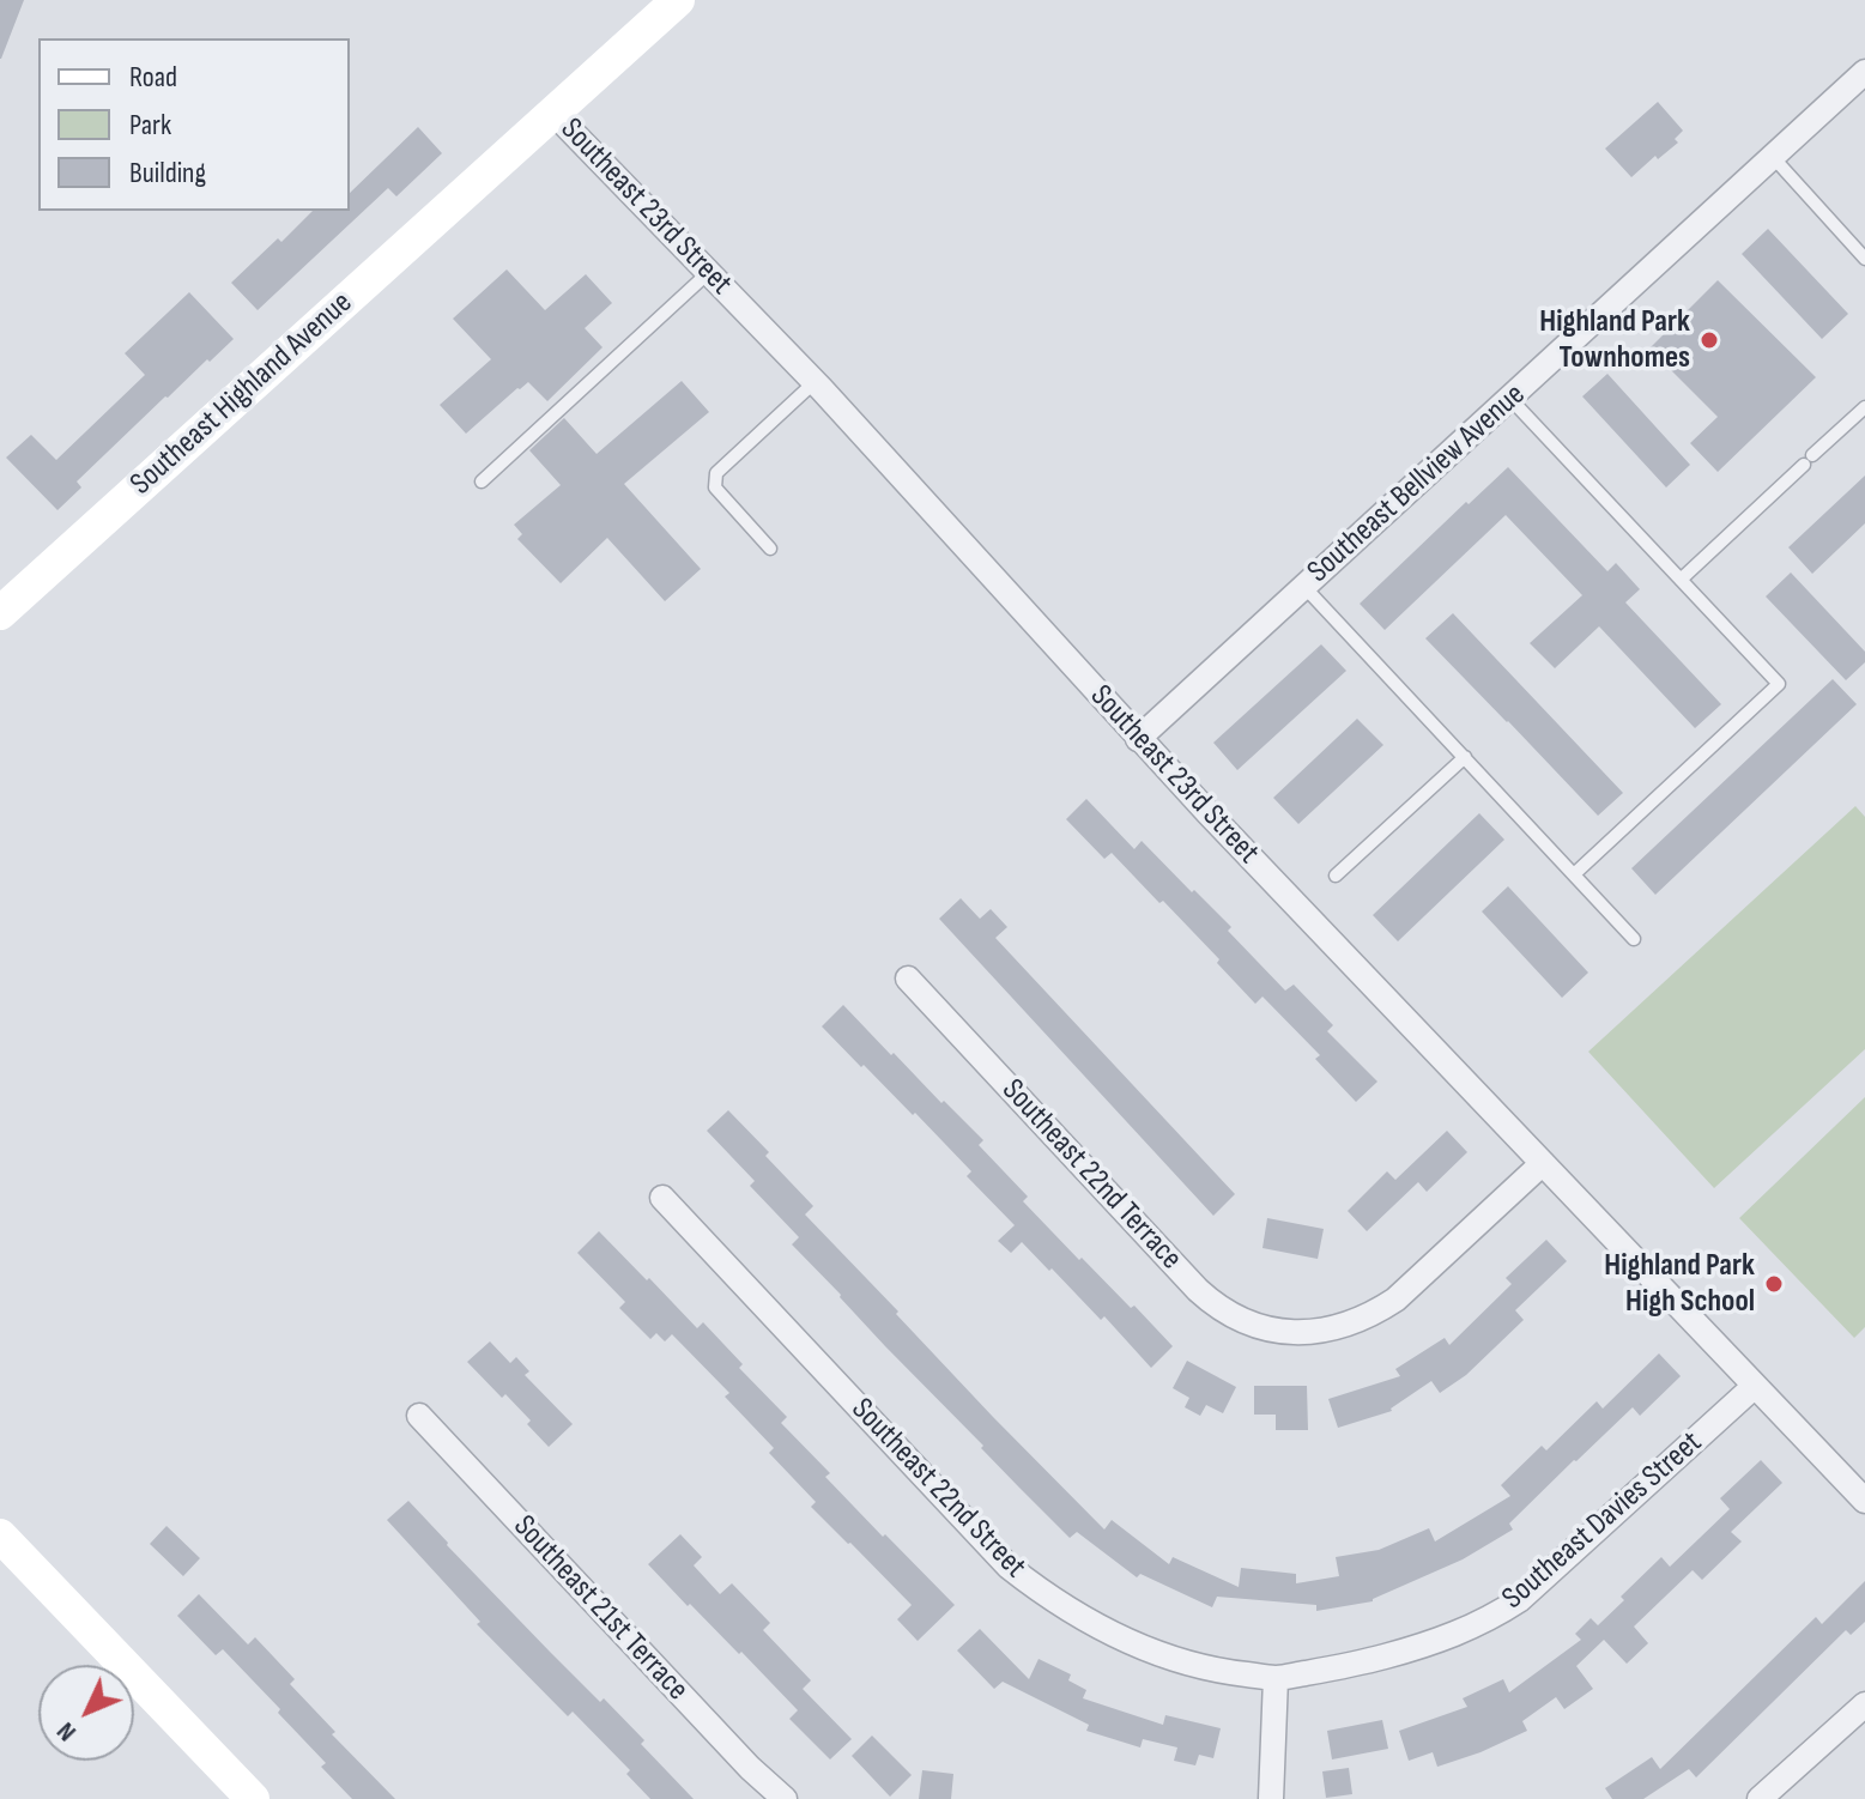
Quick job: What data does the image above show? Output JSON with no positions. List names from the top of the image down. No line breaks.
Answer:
{"streets":{"street":["Southeast 23rd Street","Southeast Highland Avenue","Southeast Bellview Avenue","Southeast 22nd Terrace","Southeast 22nd Street","Southeast Davies Street","Southeast 21st Terrace"]},"crossings":[["Southeast 23rd Street","Southeast Highland Avenue"],["Southeast 23rd Street","Southeast Bellview Avenue"],["Southeast 23rd Street","Southeast 22nd Terrace"],["Southeast 23rd Street","Southeast Davies Street"],["Southeast 22nd Street","Southeast Davies Street"]],"places":["Highland Park Townhomes","Highland Park High School"],"legend":["Road","Park","Building"],"north":"bottom left"}
